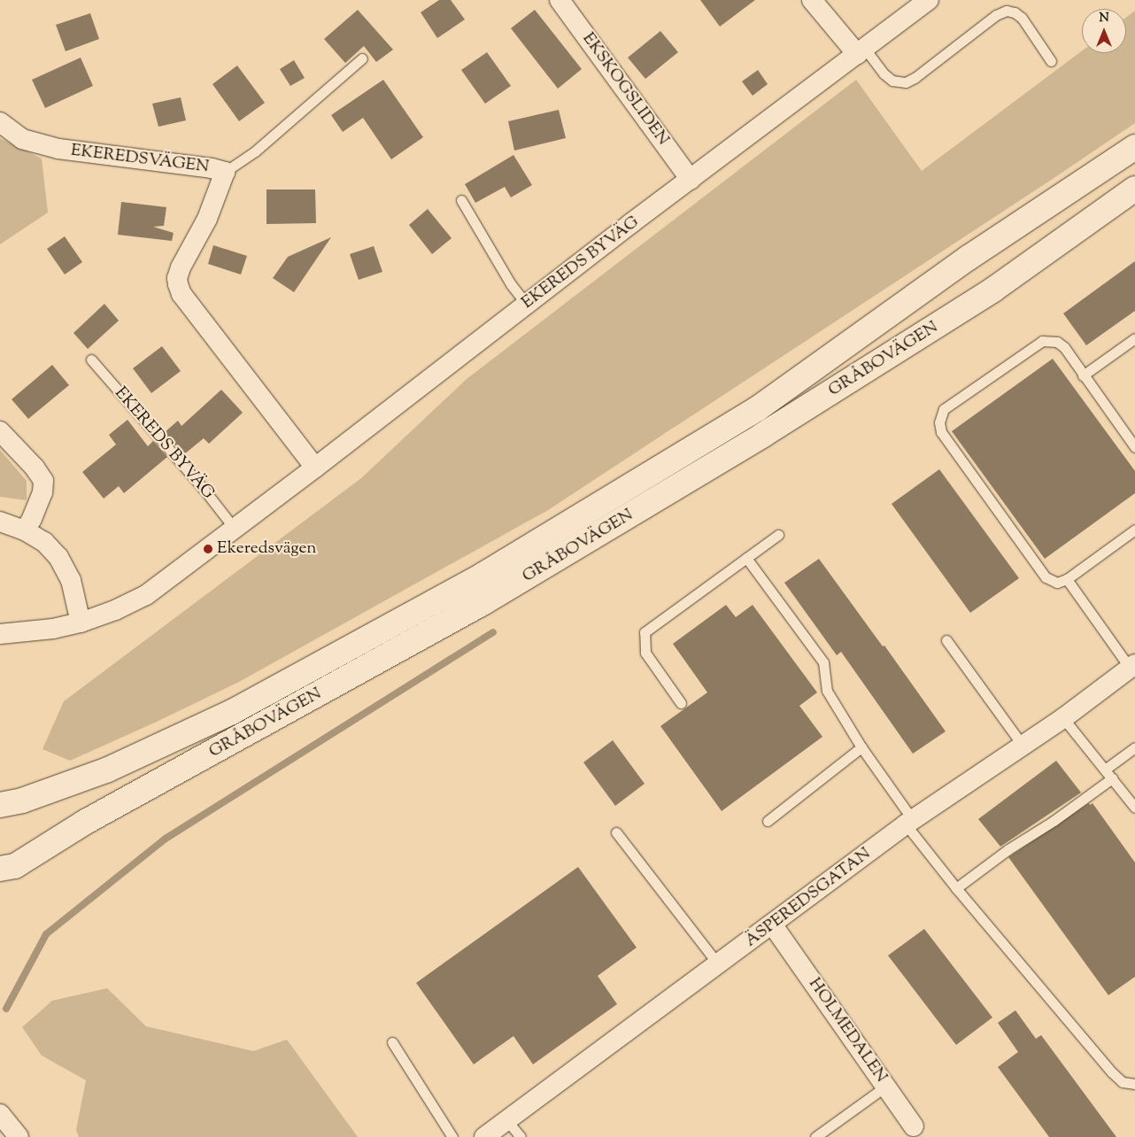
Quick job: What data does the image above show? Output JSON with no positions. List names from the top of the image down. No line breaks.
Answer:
{"streets":{"main road":["GRÅBOVÄGEN"],"street":["EKSKOGSLIDEN","EKEREDSVÄGEN","EKEREDS BYVÄG","ÄSPEREDSGATAN","HOLMEDALEN"]},"crossings":[["EKSKOGSLIDEN","EKEREDS BYVÄG"],["EKEREDSVÄGEN","EKEREDS BYVÄG"],["ÄSPEREDSGATAN","HOLMEDALEN"]],"places":["Ekeredsvägen"],"north":"top"}
